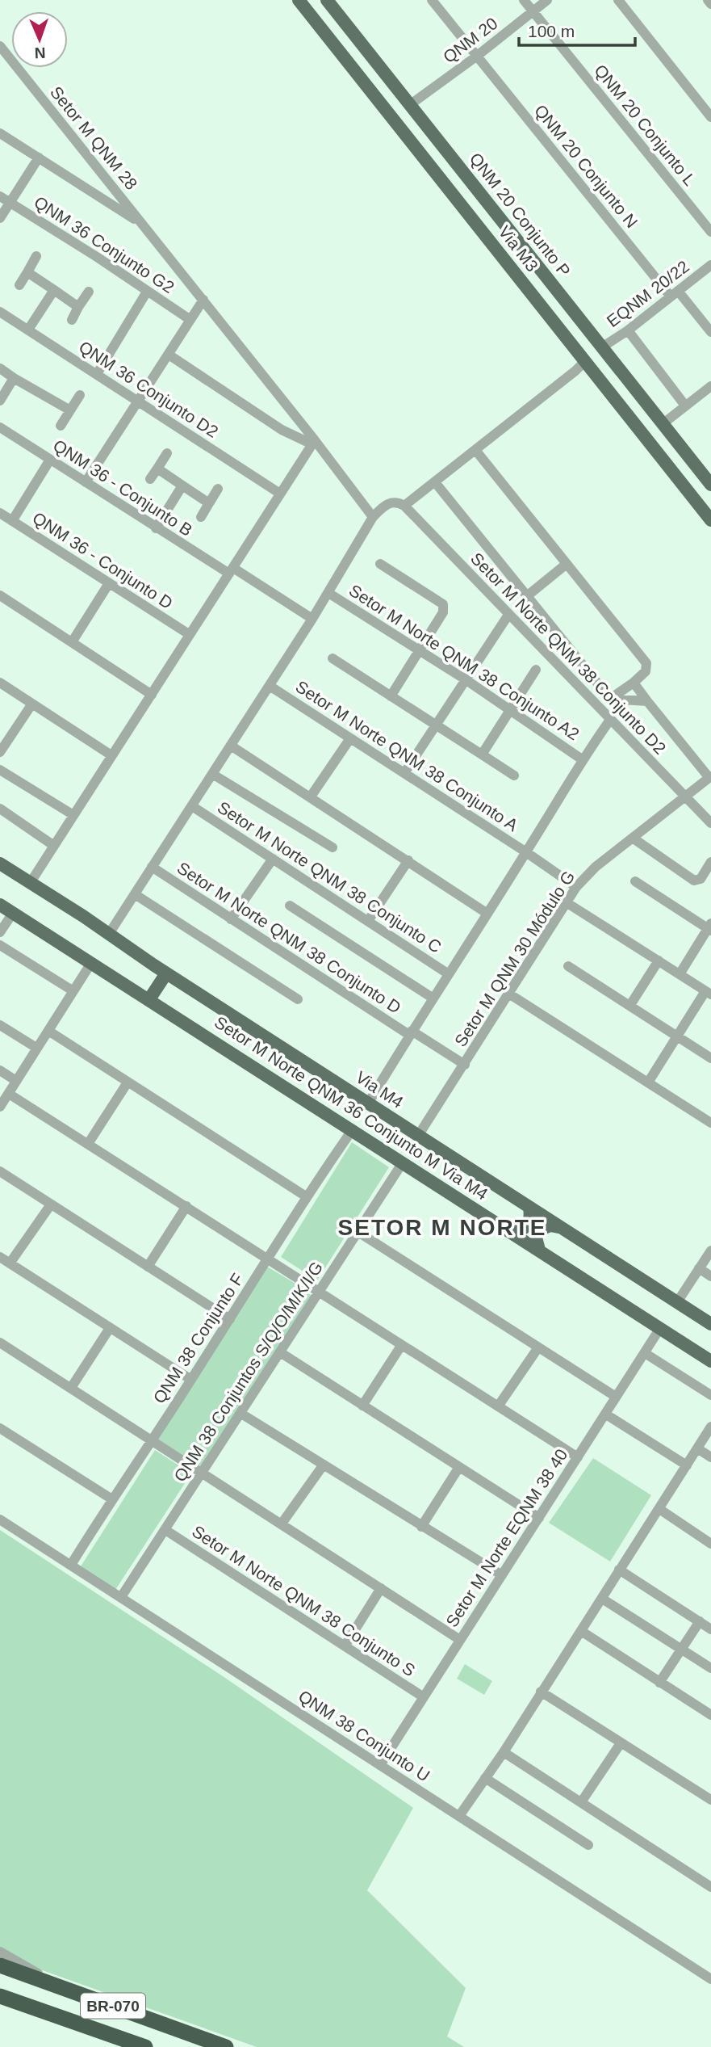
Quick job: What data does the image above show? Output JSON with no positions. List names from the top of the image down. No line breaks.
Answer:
{"streets":{"highway":["BR-070"],"main road":["QNM 20 Conjunto P","Via M3","Via M4","Setor M Norte QNM 36 Conjunto M Via M4"],"street":["QNM 20","QNM 20 Conjunto L","Setor M QNM 28","QNM 20 Conjunto N","QNM 36 Conjunto G2","EQNM 20/22","QNM 36 Conjunto D2","QNM 36 - Conjunto B","QNM 36 - Conjunto D","Setor M Norte QNM 38 Conjunto D2","Setor M Norte QNM 38 Conjunto A2","Setor M Norte QNM 38 Conjunto A","Setor M Norte QNM 38 Conjunto C","Setor M Norte QNM 38 Conjunto D","Setor M QNM 30 Módulo G","QNM 38 Conjunto F","QNM 38 Conjuntos S/Q/O/M/K/I/G","Setor M Norte EQNM 38 40","Setor M Norte QNM 38 Conjunto S","QNM 38 Conjunto U"]},"crossings":[["QNM 20","QNM 20 Conjunto L"],["QNM 20","QNM 20 Conjunto N"],["QNM 20","QNM 20 Conjunto P"],["QNM 20 Conjunto N","EQNM 20/22"],["QNM 20 Conjunto P","EQNM 20/22"],["Setor M Norte QNM 38 Conjunto D2","Setor M QNM 30 Módulo G"],["Setor M Norte QNM 38 Conjunto A","Setor M QNM 30 Módulo G"],["Setor M Norte QNM 38 Conjunto D","Setor M QNM 30 Módulo G"],["Setor M QNM 30 Módulo G","Via M4"],["Setor M Norte QNM 36 Conjunto M Via M4","QNM 38 Conjunto F"],["Setor M Norte QNM 36 Conjunto M Via M4","QNM 38 Conjuntos S/Q/O/M/K/I/G"],["Setor M Norte QNM 36 Conjunto M Via M4","Setor M Norte EQNM 38 40"],["QNM 38 Conjunto F","QNM 38 Conjunto U"],["QNM 38 Conjuntos S/Q/O/M/K/I/G","Setor M Norte QNM 38 Conjunto S"],["QNM 38 Conjuntos S/Q/O/M/K/I/G","QNM 38 Conjunto U"],["Setor M Norte EQNM 38 40","Setor M Norte QNM 38 Conjunto S"],["Setor M Norte EQNM 38 40","QNM 38 Conjunto U"]],"districts":["SETOR M NORTE"],"scale_bar":"100 m","north":"bottom"}
